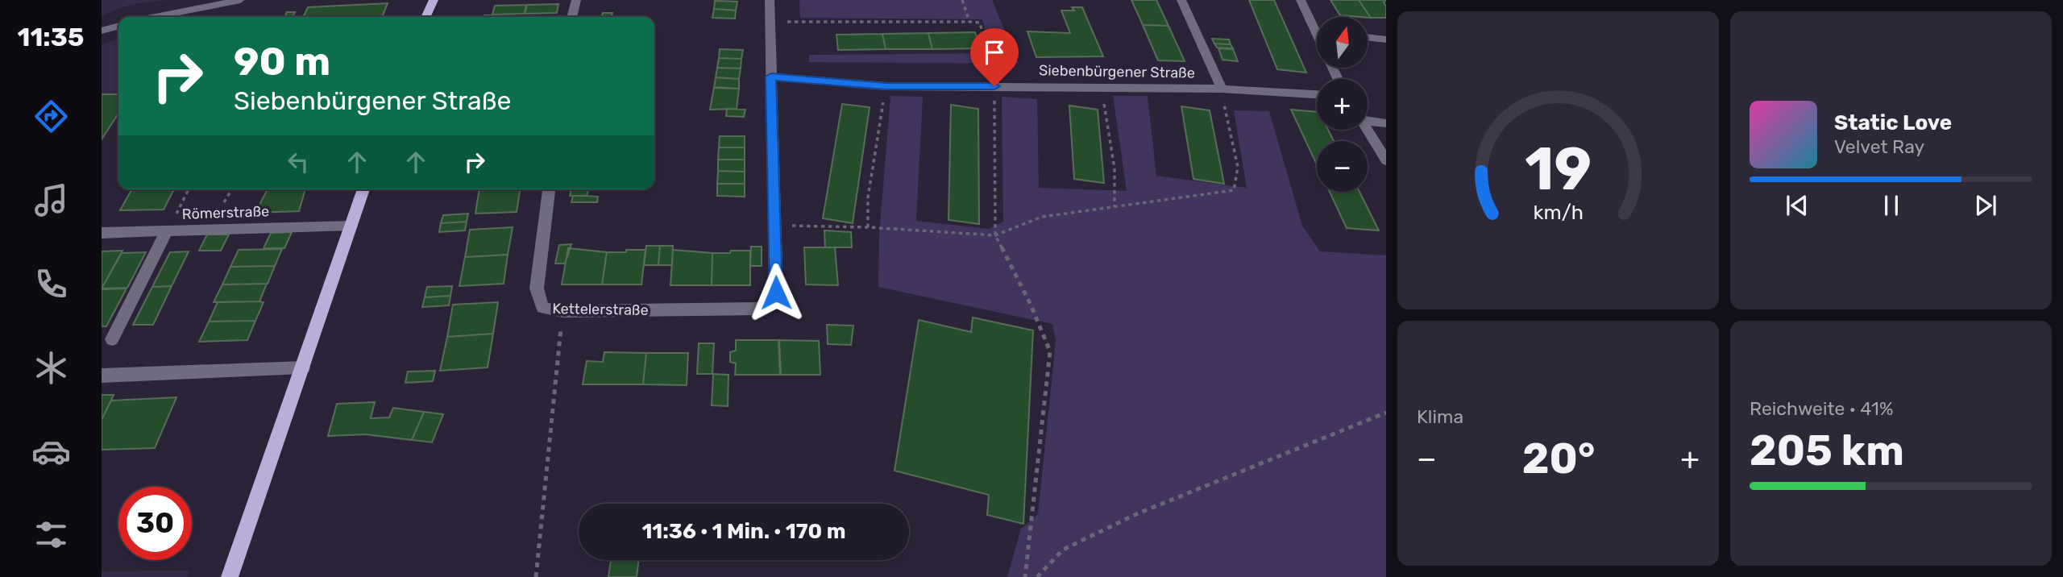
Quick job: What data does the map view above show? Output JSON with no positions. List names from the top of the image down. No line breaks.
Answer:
{"streets":{"street":["Siebenbürgener Straße","Römerstraße","Kettelerstraße"]},"north":"top","page":{"tabs":"11:35","map_buttons":["+","−"],"turn":["90 m","Siebenbürgener Straße"],"song":["Static Love","Velvet Ray"],"tile":["Klima",["Reichweite · 41%","205 km"]],"heat":["−","20°","+"],"limit":"30","trip":"11:36 · 1 Min. · 170 m","gauge":["19","km/h"]}}
